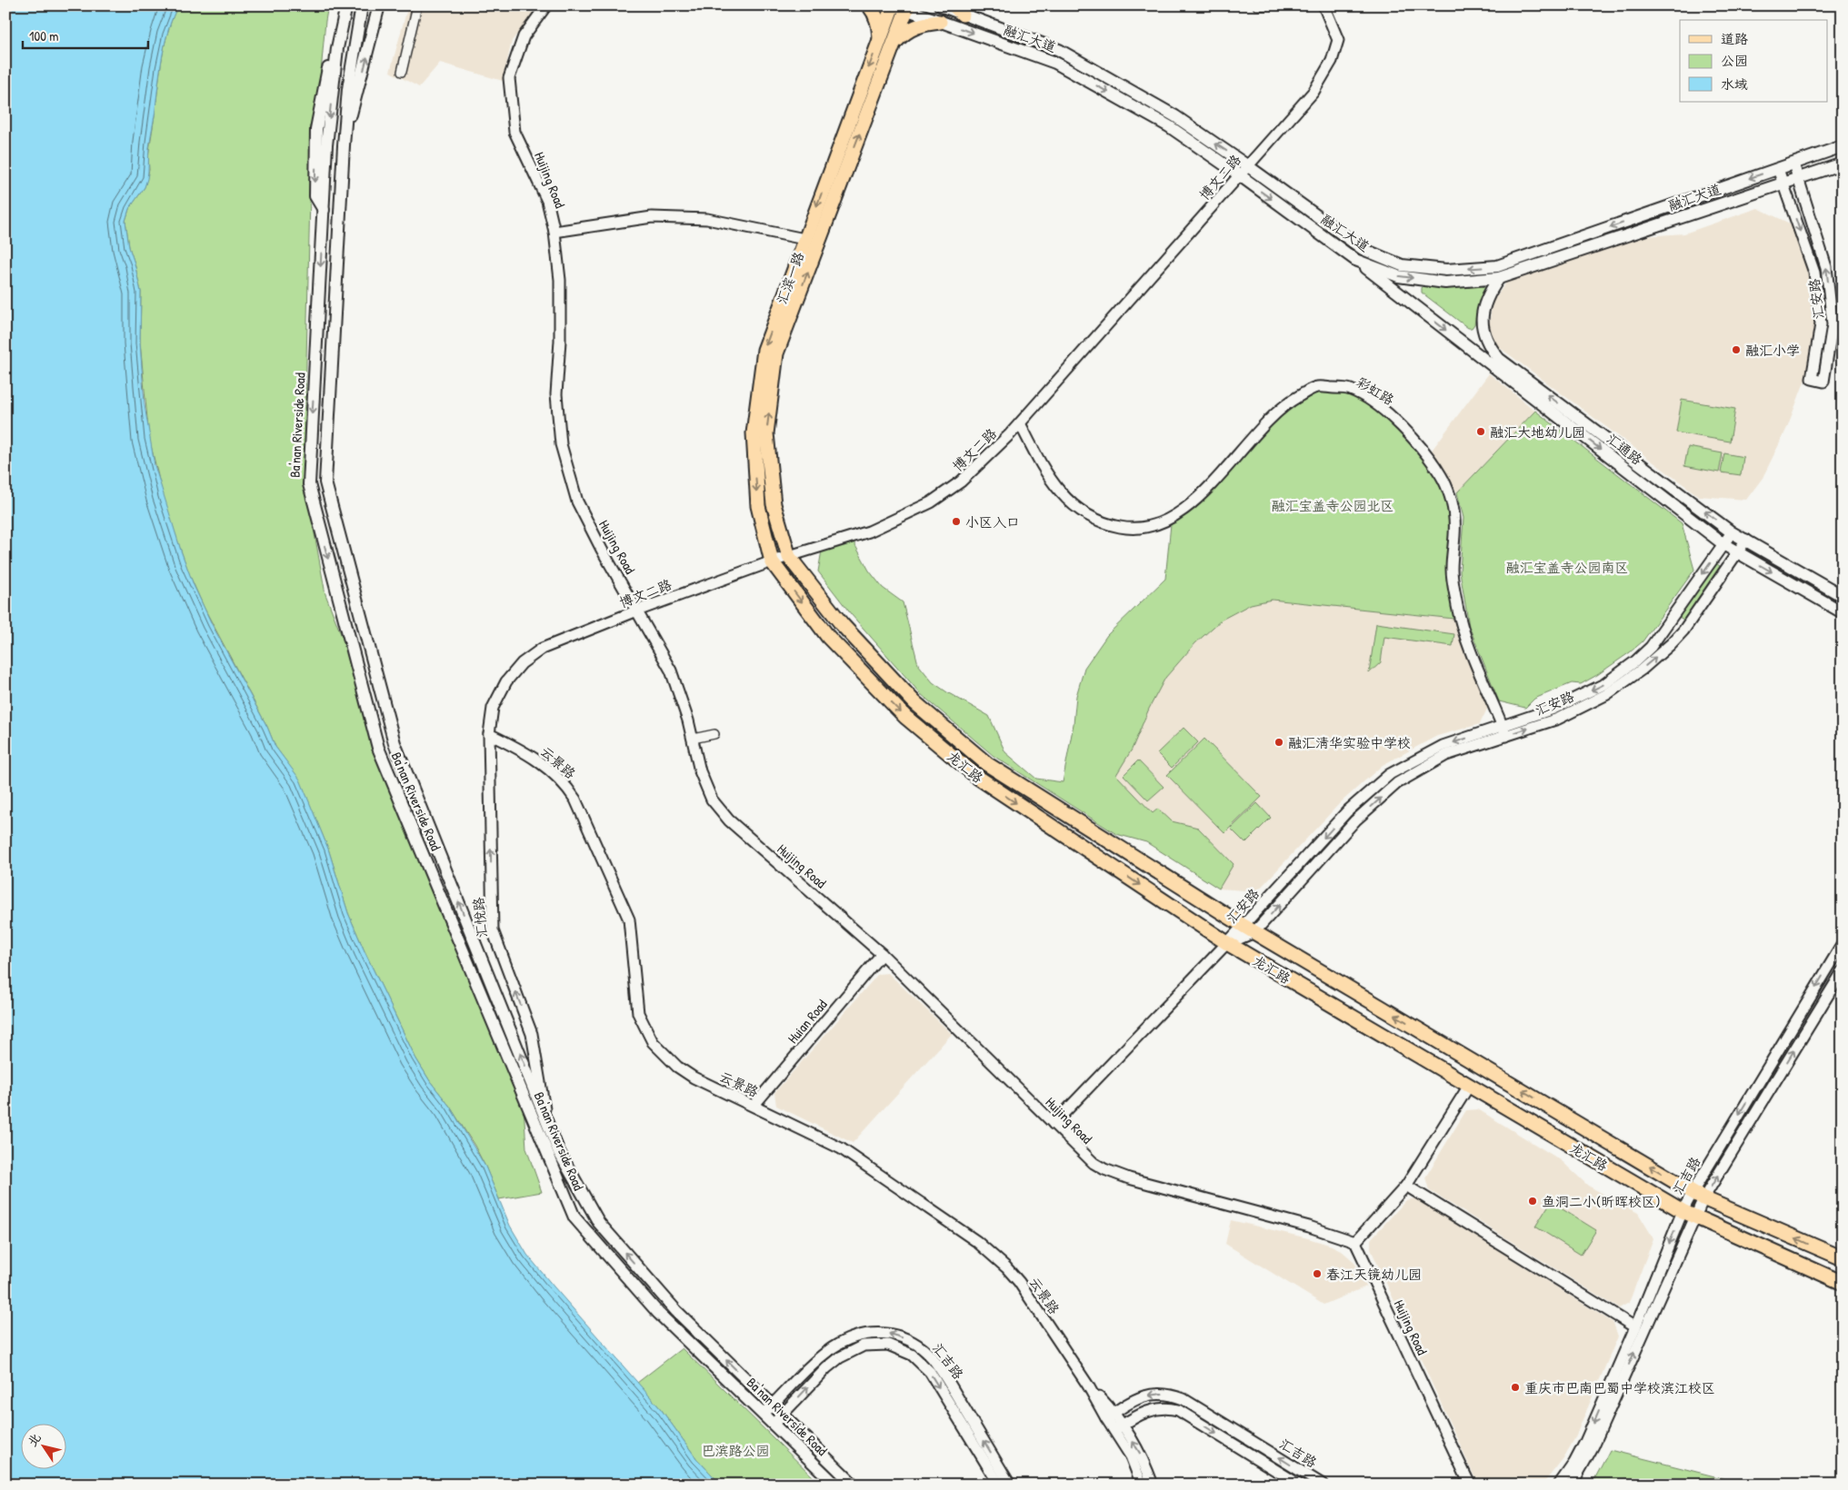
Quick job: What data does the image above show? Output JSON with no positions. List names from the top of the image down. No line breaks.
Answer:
{"streets":{"main road":["融汇大道","汇滨一路","Ba'nan Riverside Road","汇通路","龙汇路"],"street":["博文二路","Huijing Road","汇安路","彩虹路","云景路","汇悦路","Huian Road","汇吉路"]},"crossings":[["融汇大道","博文二路"],["融汇大道","汇滨一路"],["融汇大道","汇安路"],["融汇大道","汇通路"],["博文二路","Huijing Road"],["博文二路","汇滨一路"],["博文二路","彩虹路"],["博文二路","云景路"],["博文二路","龙汇路"],["博文二路","汇悦路"],["Huijing Road","汇安路"],["Huijing Road","Huian Road"],["汇滨一路","龙汇路"],["汇安路","彩虹路"],["汇安路","汇通路"],["汇安路","龙汇路"],["Ba'nan Riverside Road","汇悦路"],["Ba'nan Riverside Road","汇吉路"],["云景路","汇悦路"],["云景路","Huian Road"],["云景路","汇吉路"],["龙汇路","汇吉路"]],"one_way":["汇悦路"],"parks":["融汇宝盖寺公园北区","融汇宝盖寺公园南区","巴滨路公园"],"places":["融汇小学","融汇大地幼儿园","小区入口","融汇清华实验中学校","鱼洞二小(昕晖校区)","春江天镜幼儿园","重庆市巴南巴蜀中学校滨江校区"],"legend":["道路","公园","水域"],"scale_bar":"100 m","north":"top left"}
